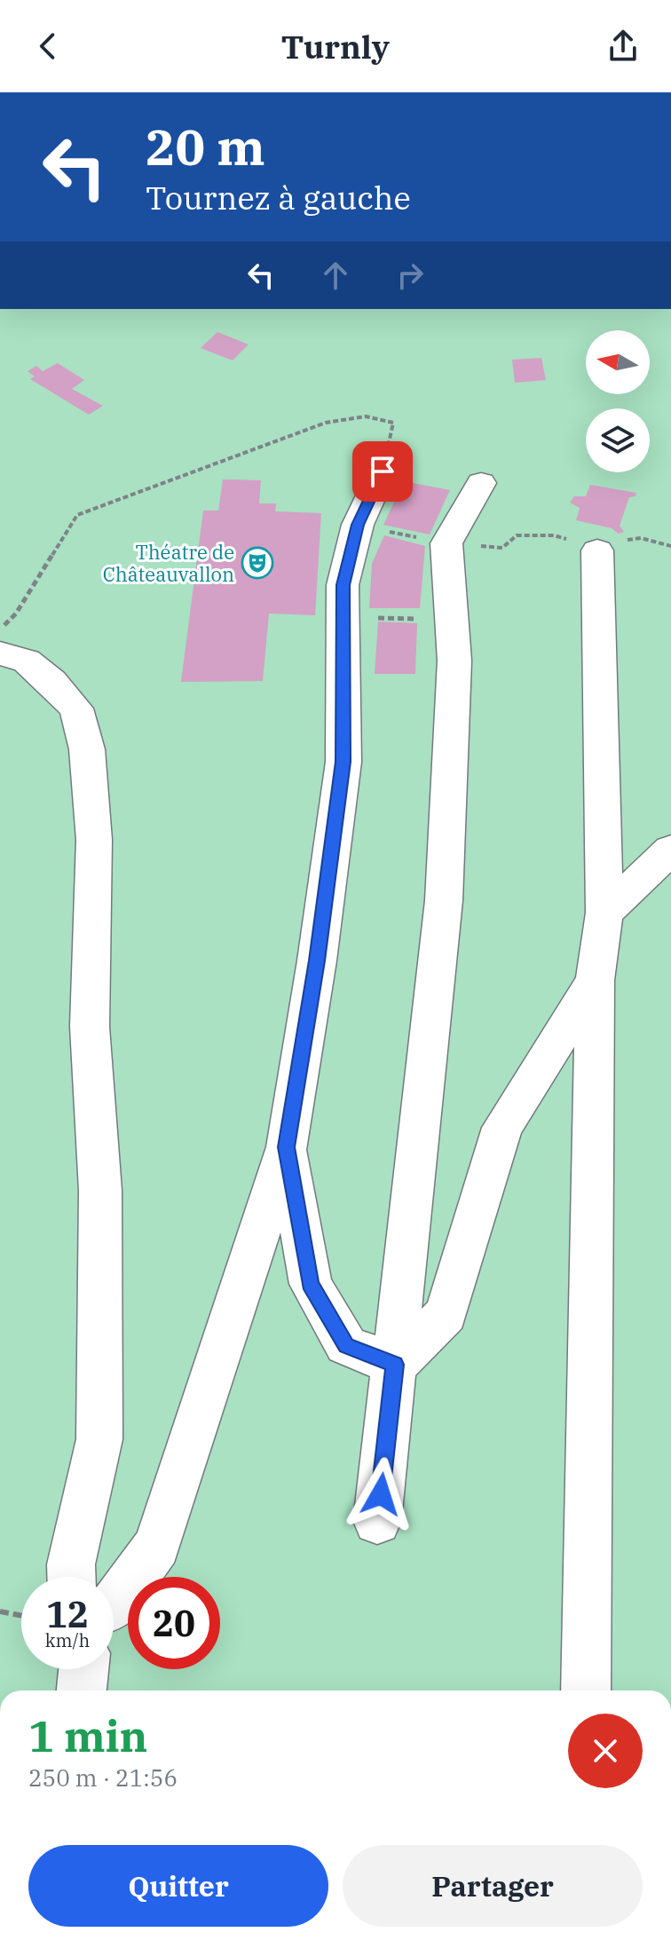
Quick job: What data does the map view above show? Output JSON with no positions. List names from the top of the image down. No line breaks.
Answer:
{"places":{"theatre":["Théatre de Châteauvallon"]},"north":"left","page":{"header":"Turnly","turn":["20 m","Tournez à gauche"],"speed":"12 km/h","limit":"20","heading":["1 min","250 m · 21:56"],"buttons":["Quitter","Partager"]}}
